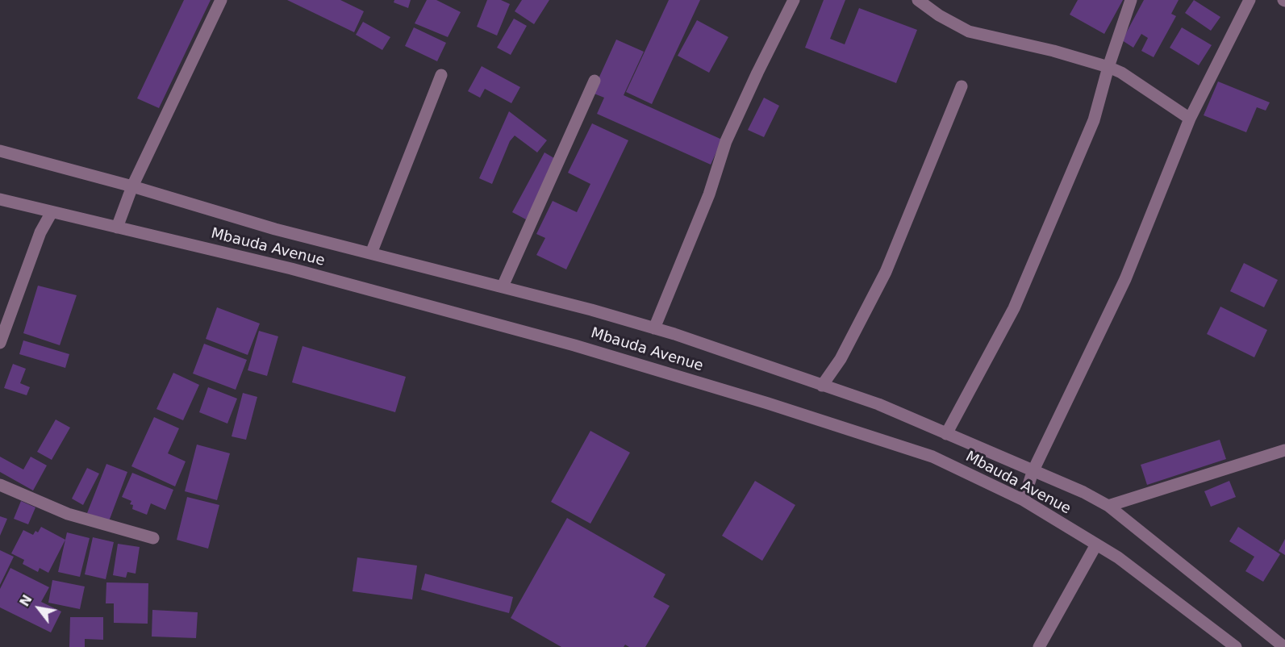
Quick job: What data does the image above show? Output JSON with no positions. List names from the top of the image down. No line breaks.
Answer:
{"streets":{"street":["Mbauda Avenue"]},"north":"top left"}
